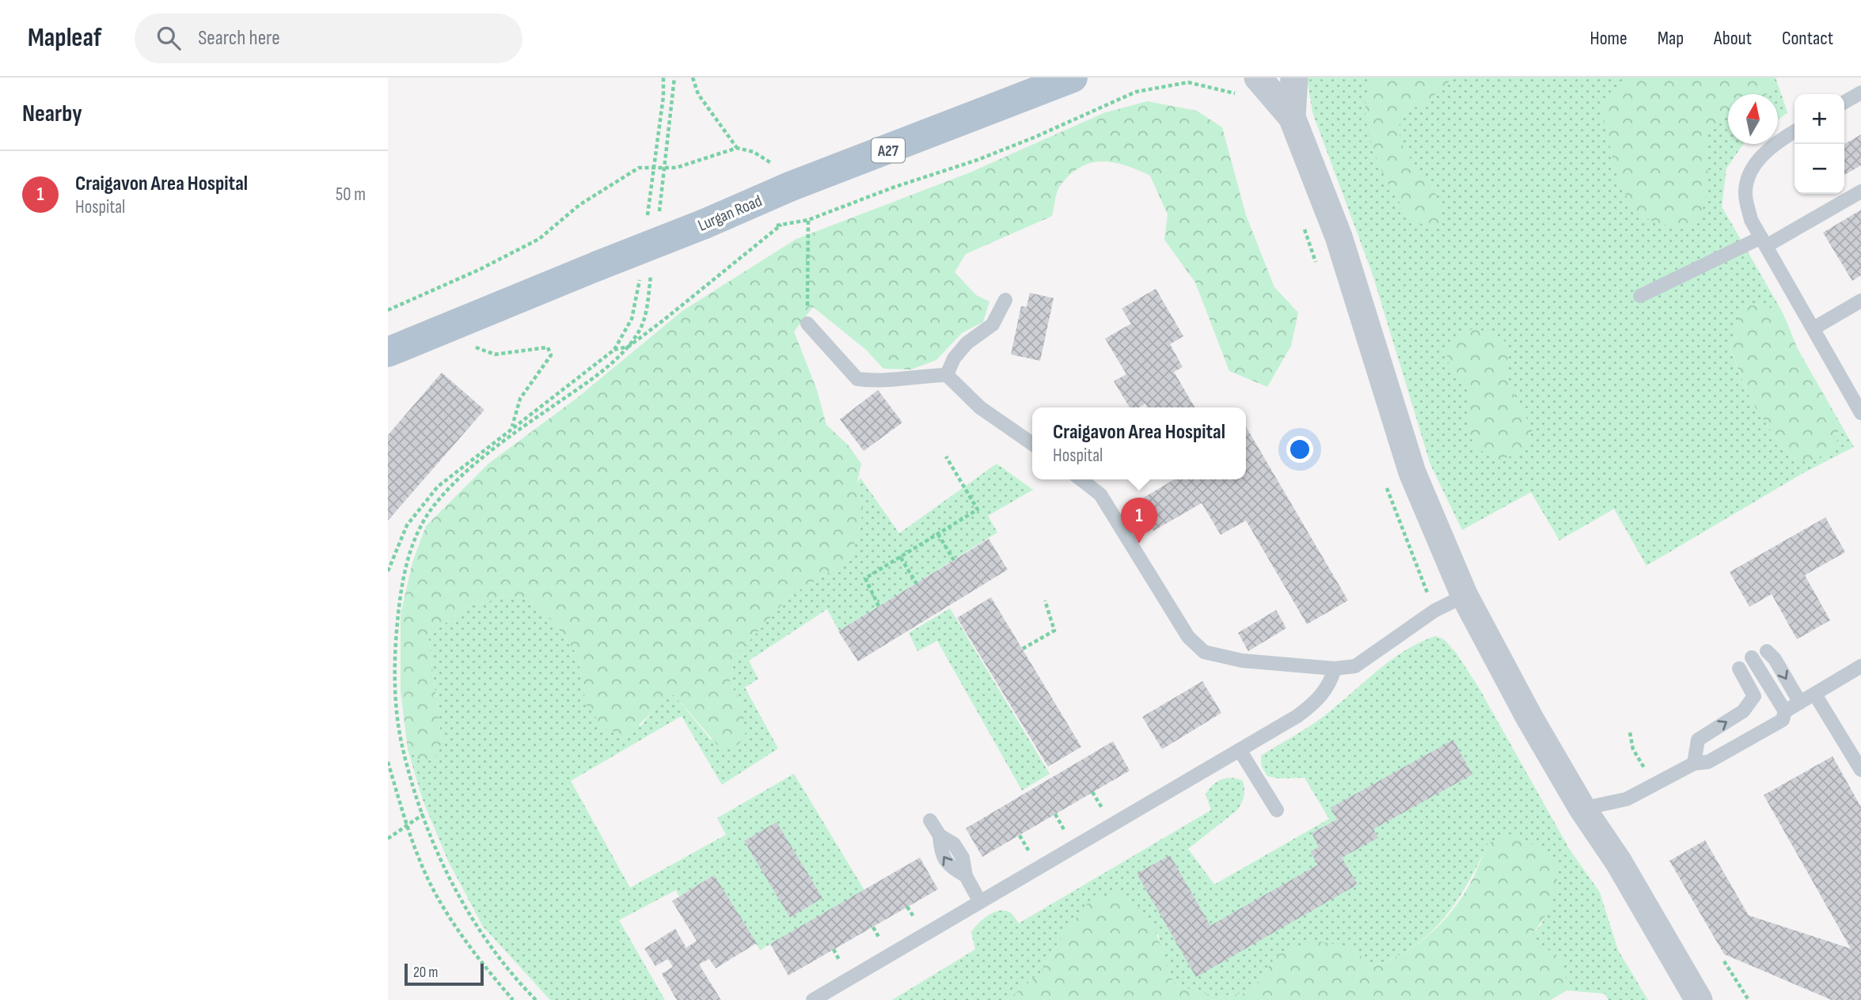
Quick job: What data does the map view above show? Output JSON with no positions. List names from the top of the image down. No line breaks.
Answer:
{"streets":{"main road":["A27","Lurgan Road"]},"scale_bar":"20 m","north":"top","page":{"header":"Mapleaf","search":"Search here","nav":["Home","Map","About","Contact"],"heading":"Nearby","map_buttons":["+","−"],"list":[{"mark":"1","name":"Craigavon Area Hospital","note":"Hospital","value":"50 m"}],"popup":["Craigavon Area Hospital","Hospital"],"pins":"1","scale":"20 m"}}
